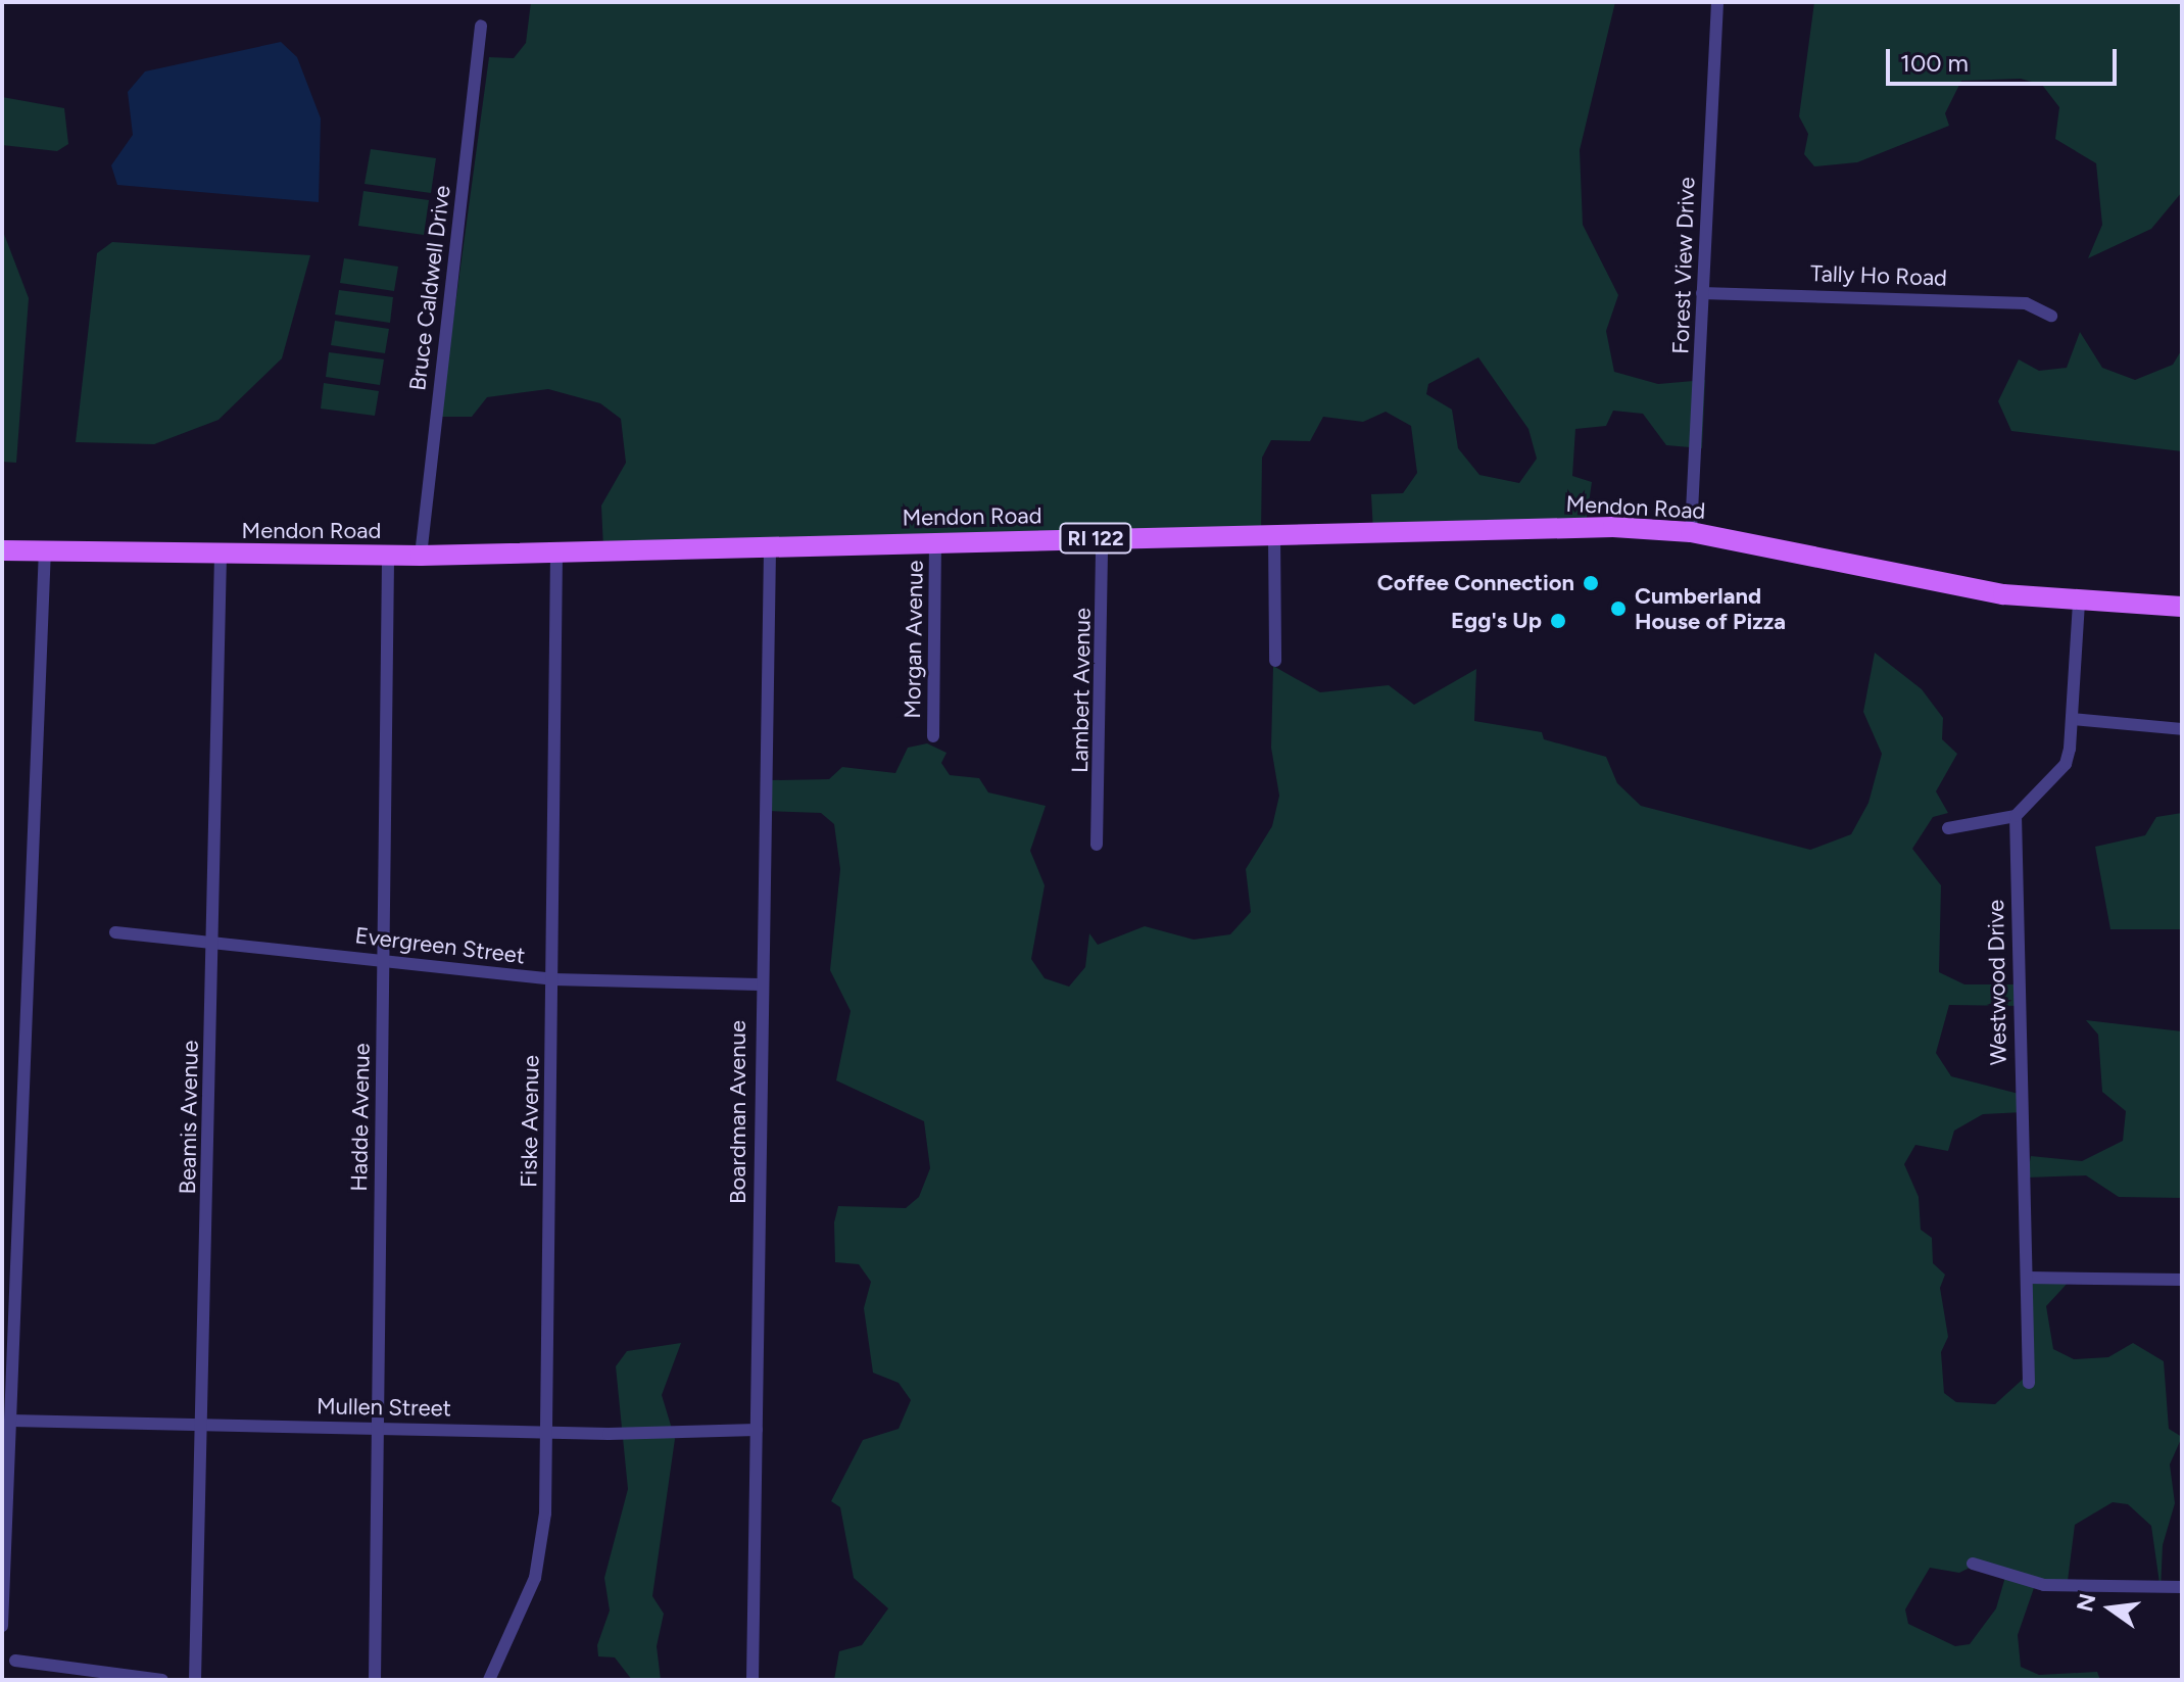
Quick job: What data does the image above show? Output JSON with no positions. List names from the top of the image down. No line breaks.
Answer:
{"streets":{"main road":["Mendon Road","RI 122"],"street":["Forest View Drive","Tally Ho Road","Bruce Caldwell Drive","Morgan Avenue","Lambert Avenue","Evergreen Street","Westwood Drive","Boardman Avenue","Beamis Avenue","Hadde Avenue","Fiske Avenue","Mullen Street"]},"crossings":[["Forest View Drive","Tally Ho Road"],["Forest View Drive","Mendon Road"],["Bruce Caldwell Drive","Mendon Road"],["Mendon Road","Morgan Avenue"],["Mendon Road","Lambert Avenue"],["Mendon Road","Boardman Avenue"],["Mendon Road","Beamis Avenue"],["Mendon Road","Hadde Avenue"],["Mendon Road","Fiske Avenue"],["Evergreen Street","Boardman Avenue"],["Evergreen Street","Beamis Avenue"],["Evergreen Street","Hadde Avenue"],["Evergreen Street","Fiske Avenue"],["Boardman Avenue","Mullen Street"],["Beamis Avenue","Mullen Street"],["Hadde Avenue","Mullen Street"],["Fiske Avenue","Mullen Street"]],"places":["Coffee Connection","Cumberland House of Pizza","Egg's Up"],"scale_bar":"100 m","north":"left"}
